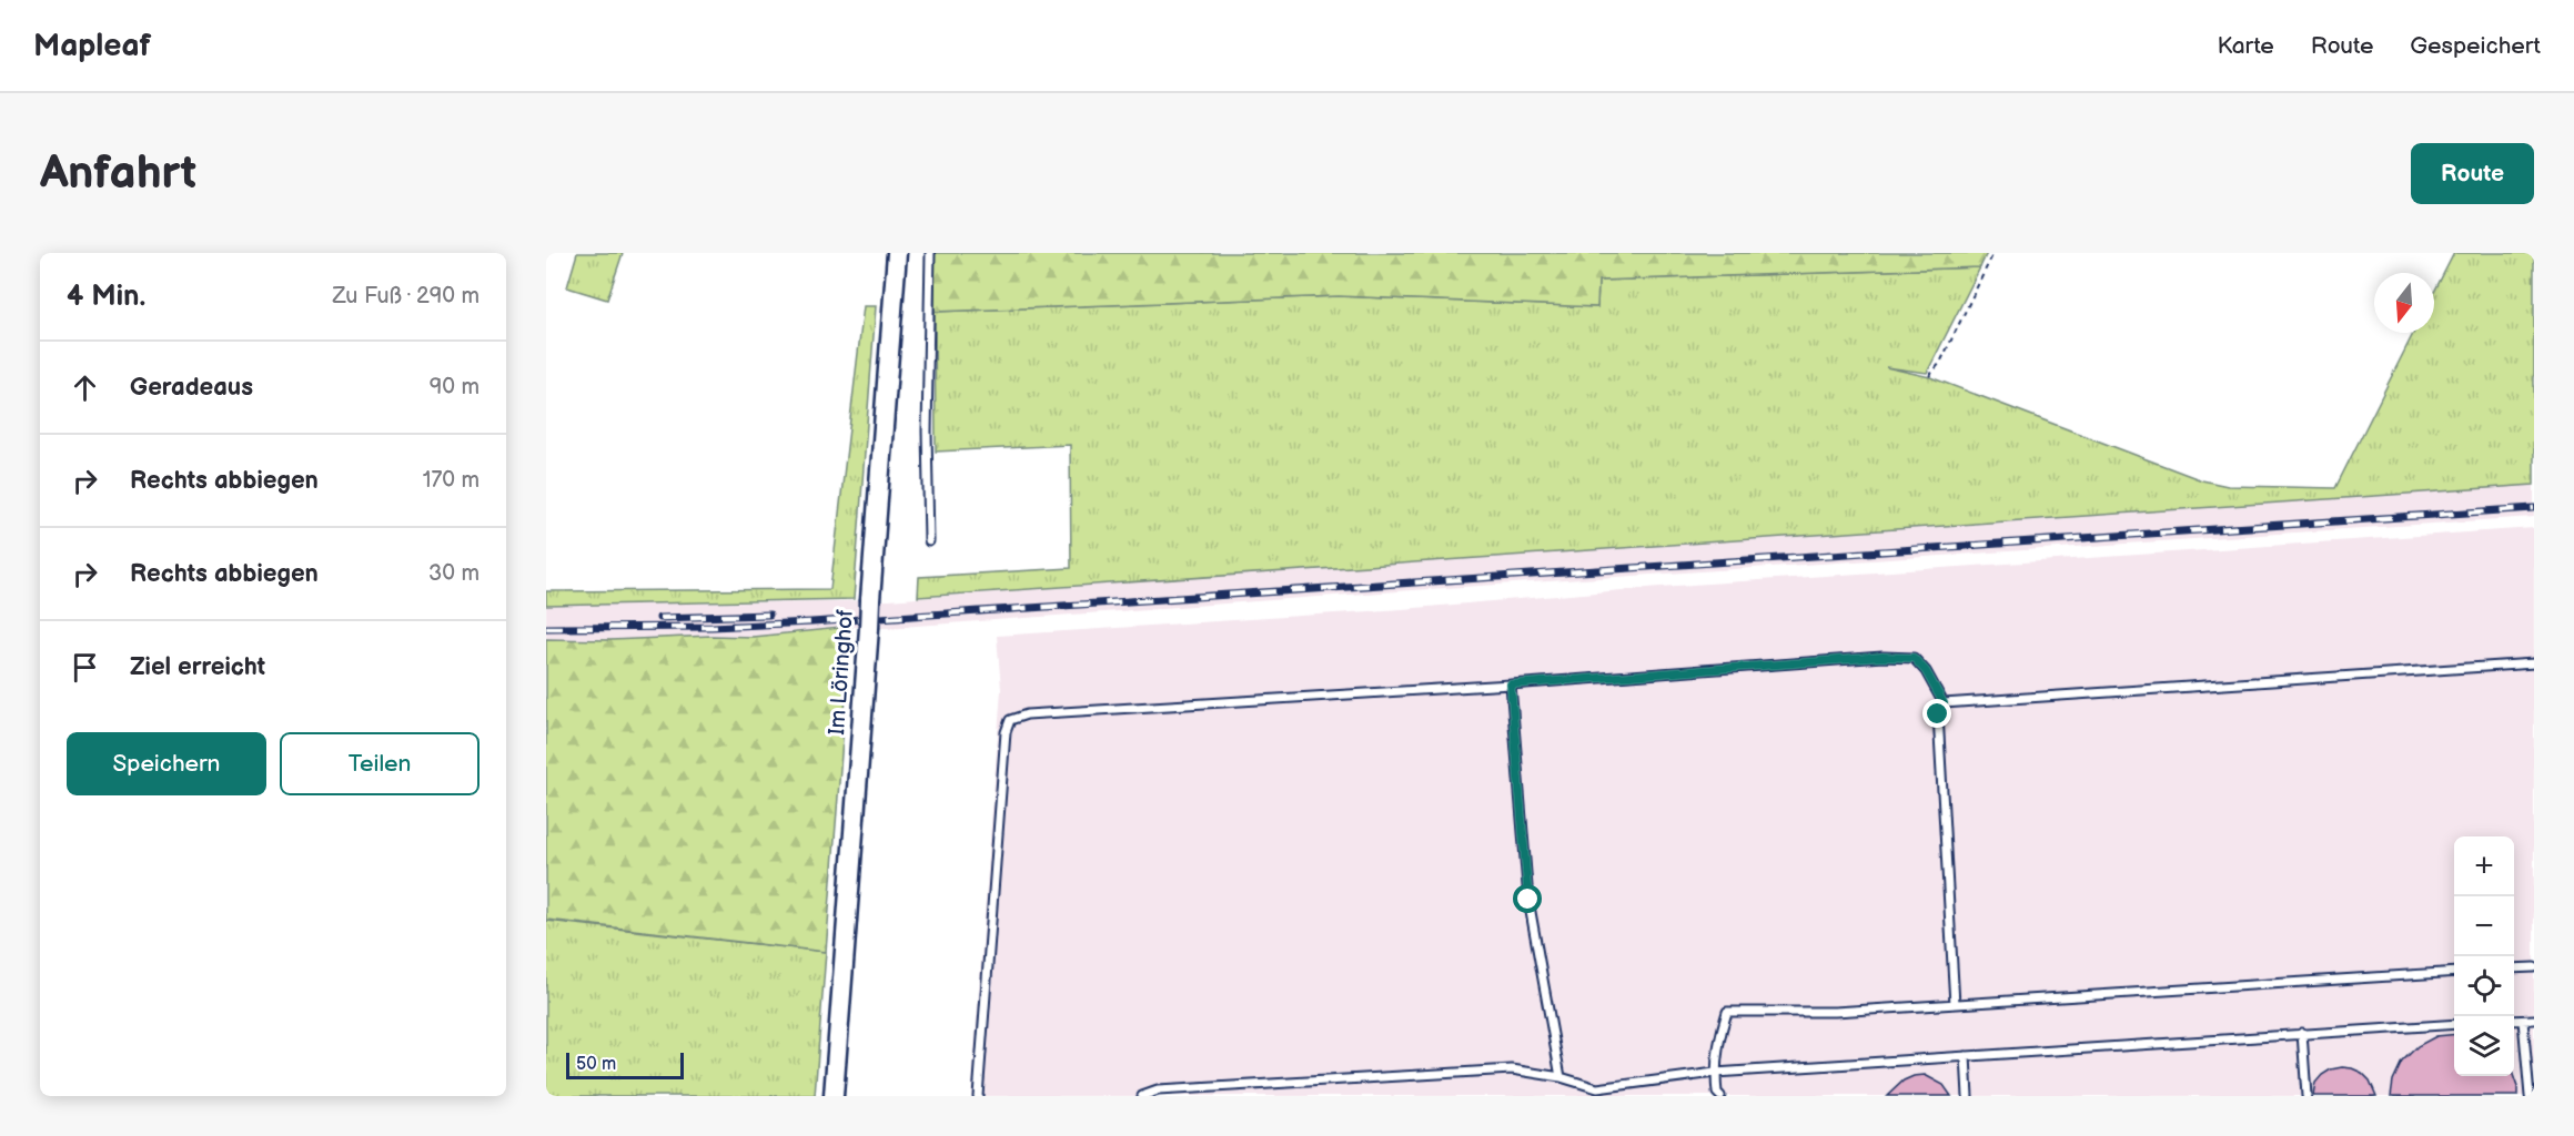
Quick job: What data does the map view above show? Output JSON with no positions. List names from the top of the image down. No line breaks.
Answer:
{"streets":{"street":["Im Löringhof"]},"scale_bar":"50 m","north":"bottom","page":{"header":"Mapleaf","nav":["Karte","Route","Gespeichert"],"buttons":["Route",["Speichern","Teilen"]],"title":"Anfahrt","heading":["4 Min.","Zu Fuß · 290 m"],"list":[["Geradeaus","90 m"],["Rechts abbiegen","170 m"],["Rechts abbiegen","30 m"],"Ziel erreicht"],"map_buttons":["+","−"],"scale":"50 m"}}
